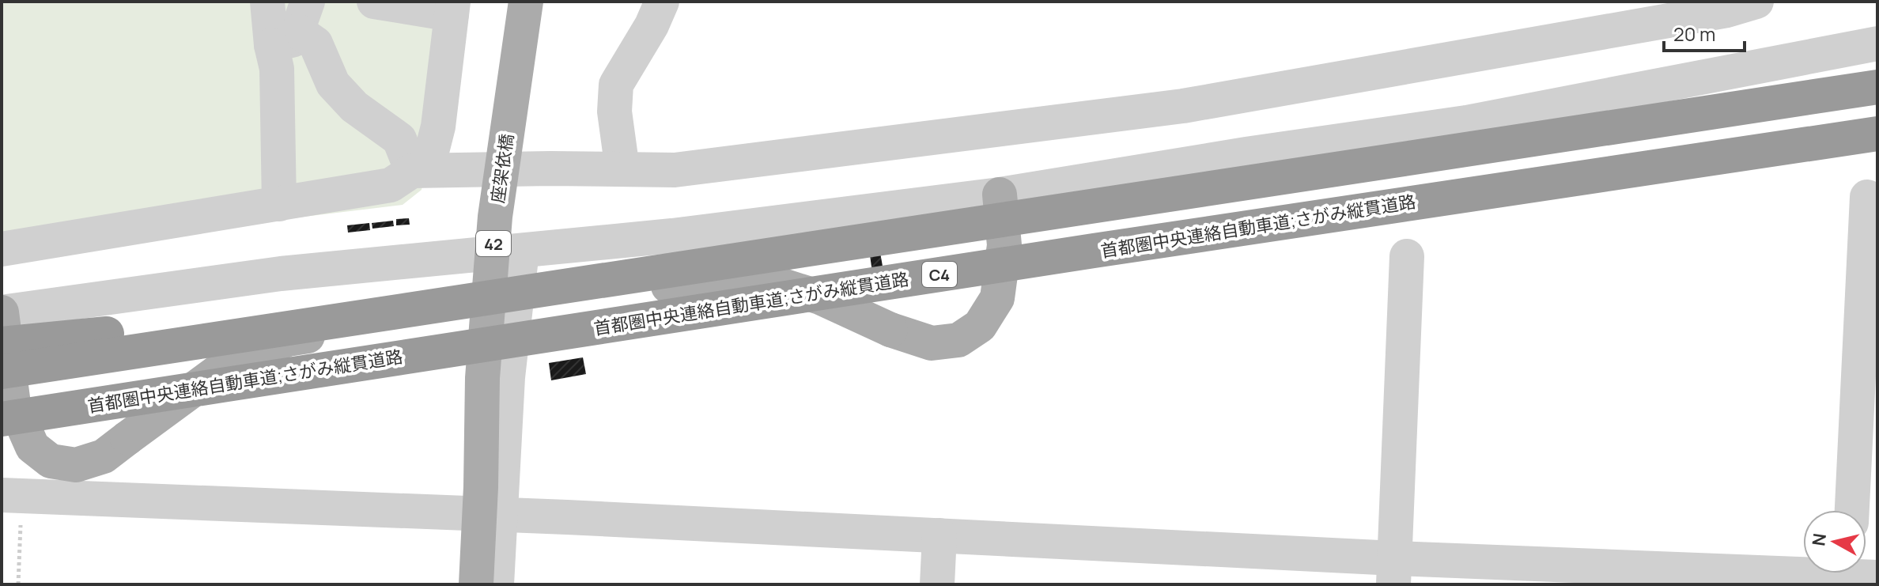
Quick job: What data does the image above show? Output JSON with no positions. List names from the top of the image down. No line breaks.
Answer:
{"streets":{"highway":["首都圏中央連絡自動車道;さがみ縦貫道路","C4"],"main road":["座架依橋","42"]},"scale_bar":"20 m","north":"left"}
